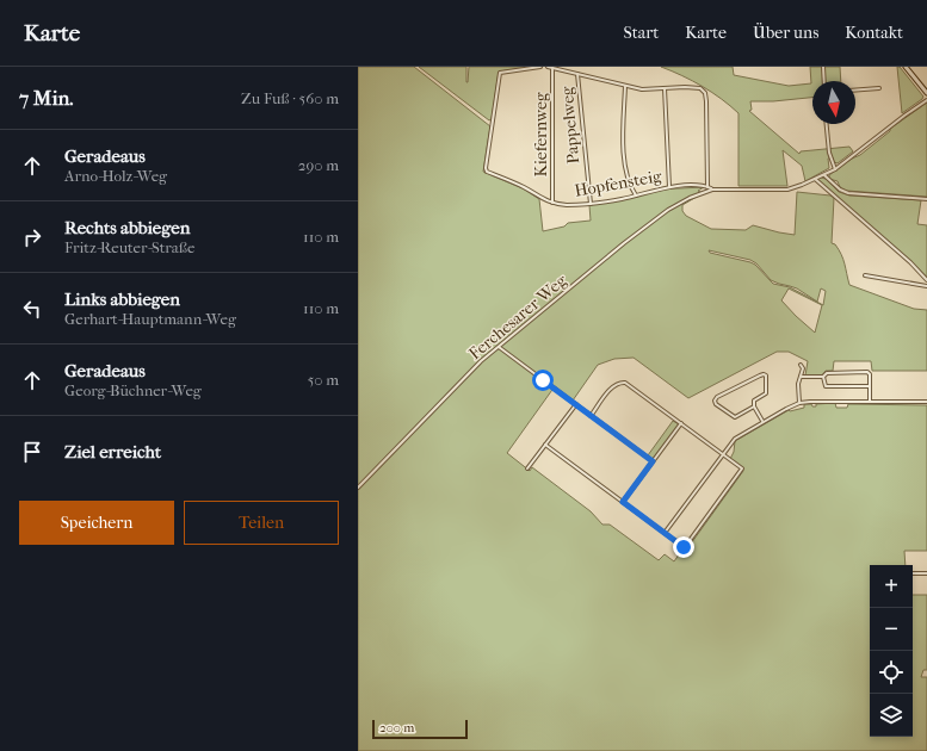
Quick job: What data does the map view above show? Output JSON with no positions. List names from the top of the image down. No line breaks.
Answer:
{"streets":{"street":["Pappelweg","Kiefernweg","Hopfensteig","Ferchesarer Weg"]},"crossings":[["Pappelweg","Hopfensteig"],["Kiefernweg","Hopfensteig"],["Hopfensteig","Ferchesarer Weg"]],"scale_bar":"200 m","north":"bottom","page":{"header":"Karte","nav":["Start","Karte","Über uns","Kontakt"],"heading":["7 Min.","Zu Fuß · 560 m"],"list":[["Geradeaus","Arno-Holz-Weg","290 m"],["Rechts abbiegen","Fritz-Reuter-Straße","110 m"],["Links abbiegen","Gerhart-Hauptmann-Weg","110 m"],["Geradeaus","Georg-Büchner-Weg","50 m"],"Ziel erreicht"],"buttons":["Speichern","Teilen"],"map_buttons":["+","−"],"scale":"200 m"}}
